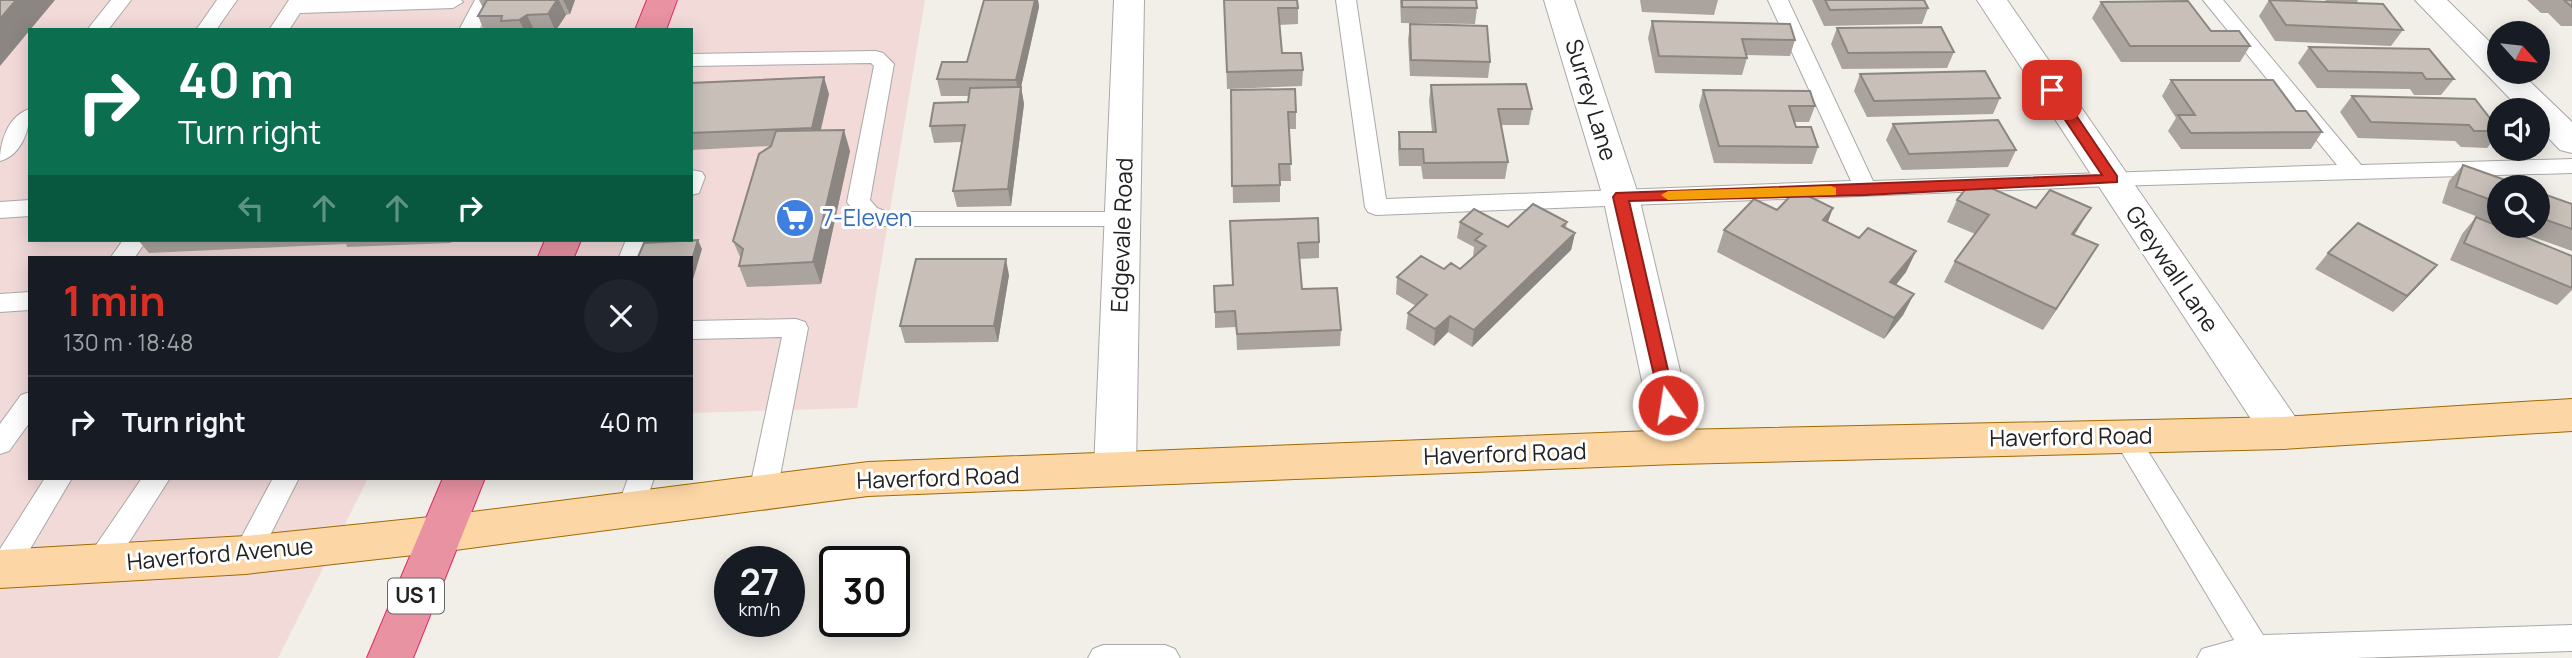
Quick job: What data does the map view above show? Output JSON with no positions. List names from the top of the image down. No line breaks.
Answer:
{"streets":{"highway":["US 1"],"main road":["Haverford Road","Haverford Avenue"],"street":["Surrey Lane","Edgevale Road","Greywall Lane"]},"crossings":[["Surrey Lane","Haverford Road"],["Edgevale Road","Haverford Road"],["Greywall Lane","Haverford Road"],["Haverford Road","Haverford Avenue"],["Haverford Road","US 1"],["Haverford Avenue","US 1"]],"places":{"supermarket":["7-Eleven"]},"north":"bottom right","page":{"turn":["40 m","Turn right"],"heading":["1 min","130 m · 18:48"],"list":[{"name":"Turn right","value":"40 m"}],"speed":"27 km/h","limit":"30"}}
